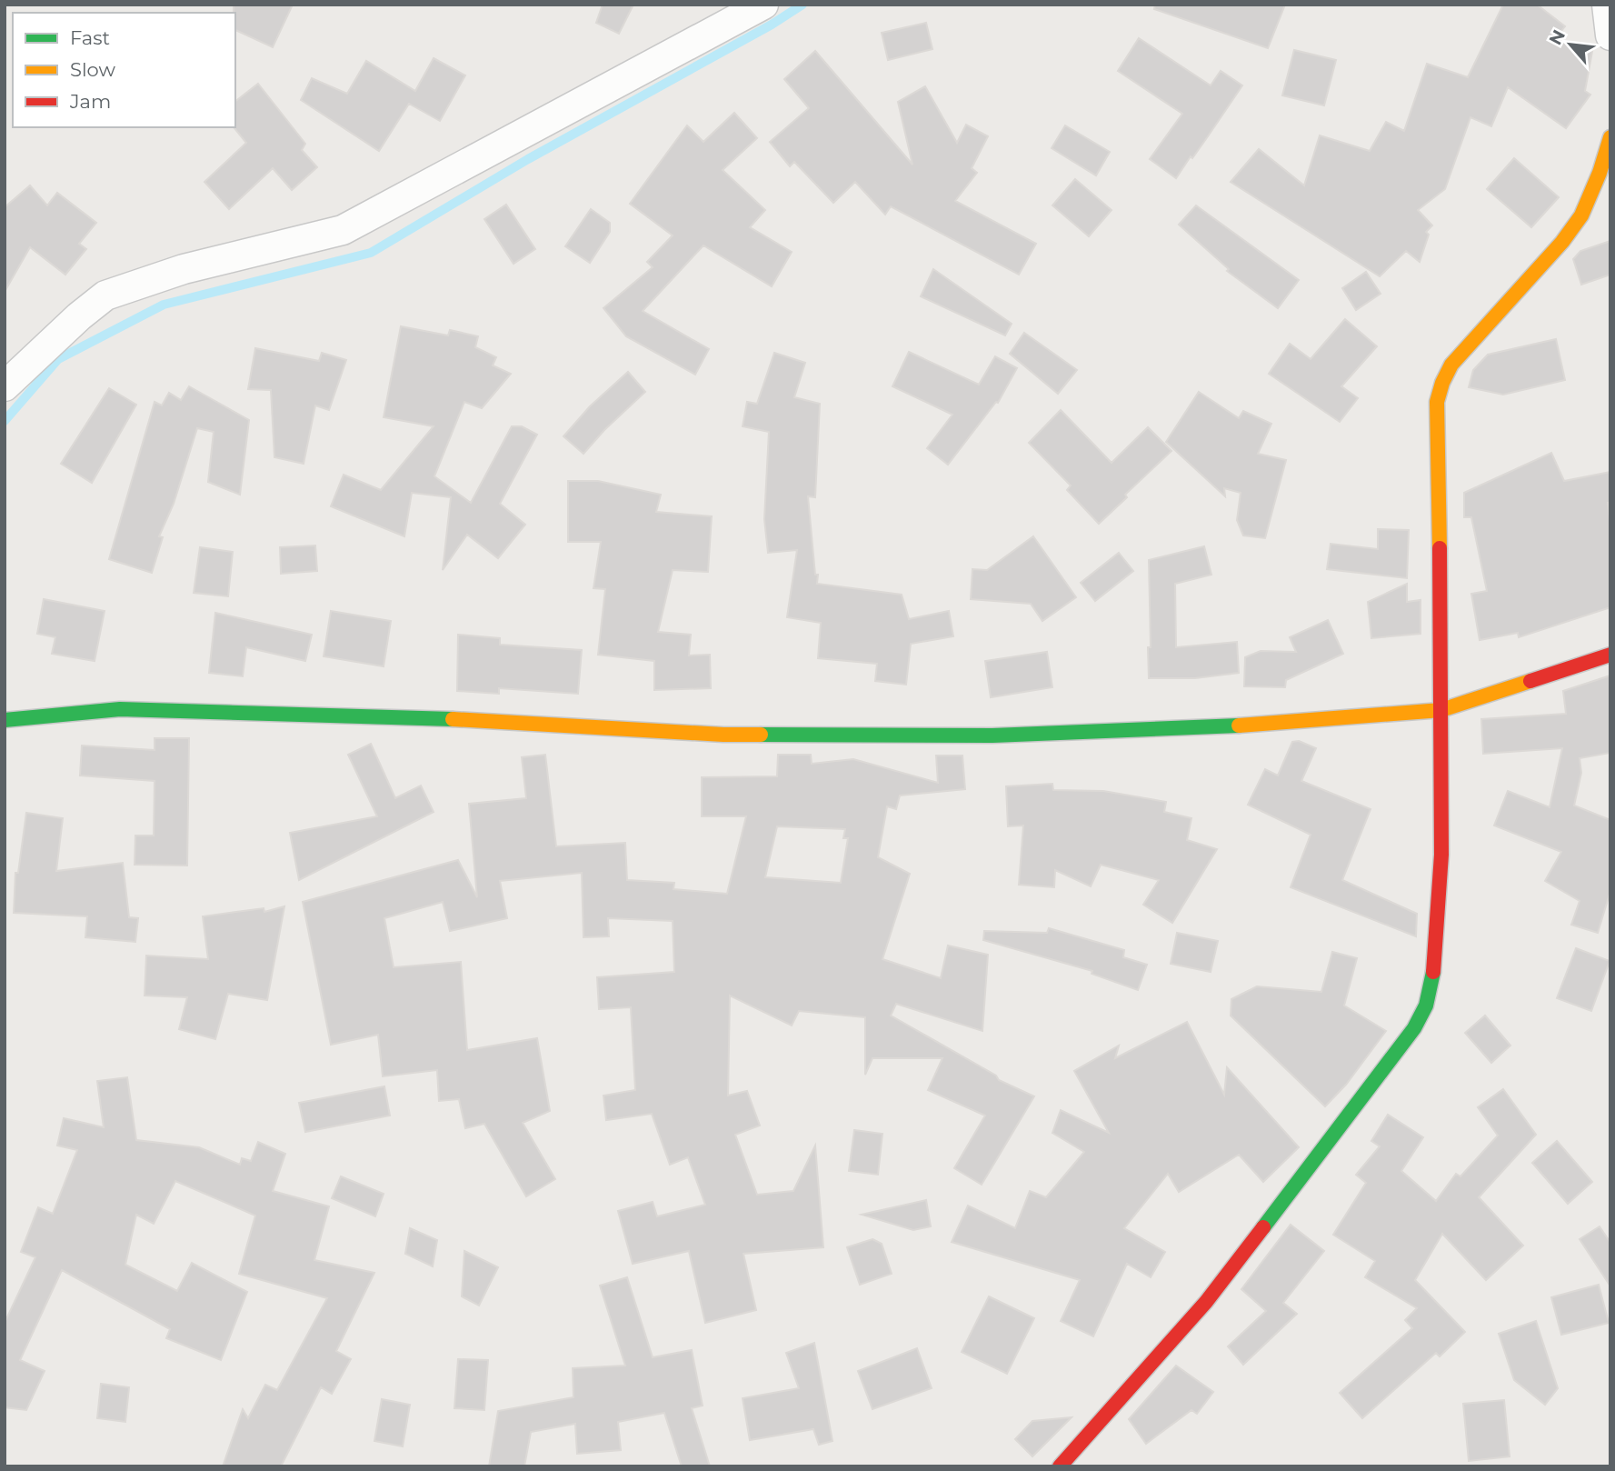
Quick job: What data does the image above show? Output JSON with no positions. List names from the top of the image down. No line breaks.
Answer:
{"legend":["Fast","Slow","Jam"],"north":"top left"}
